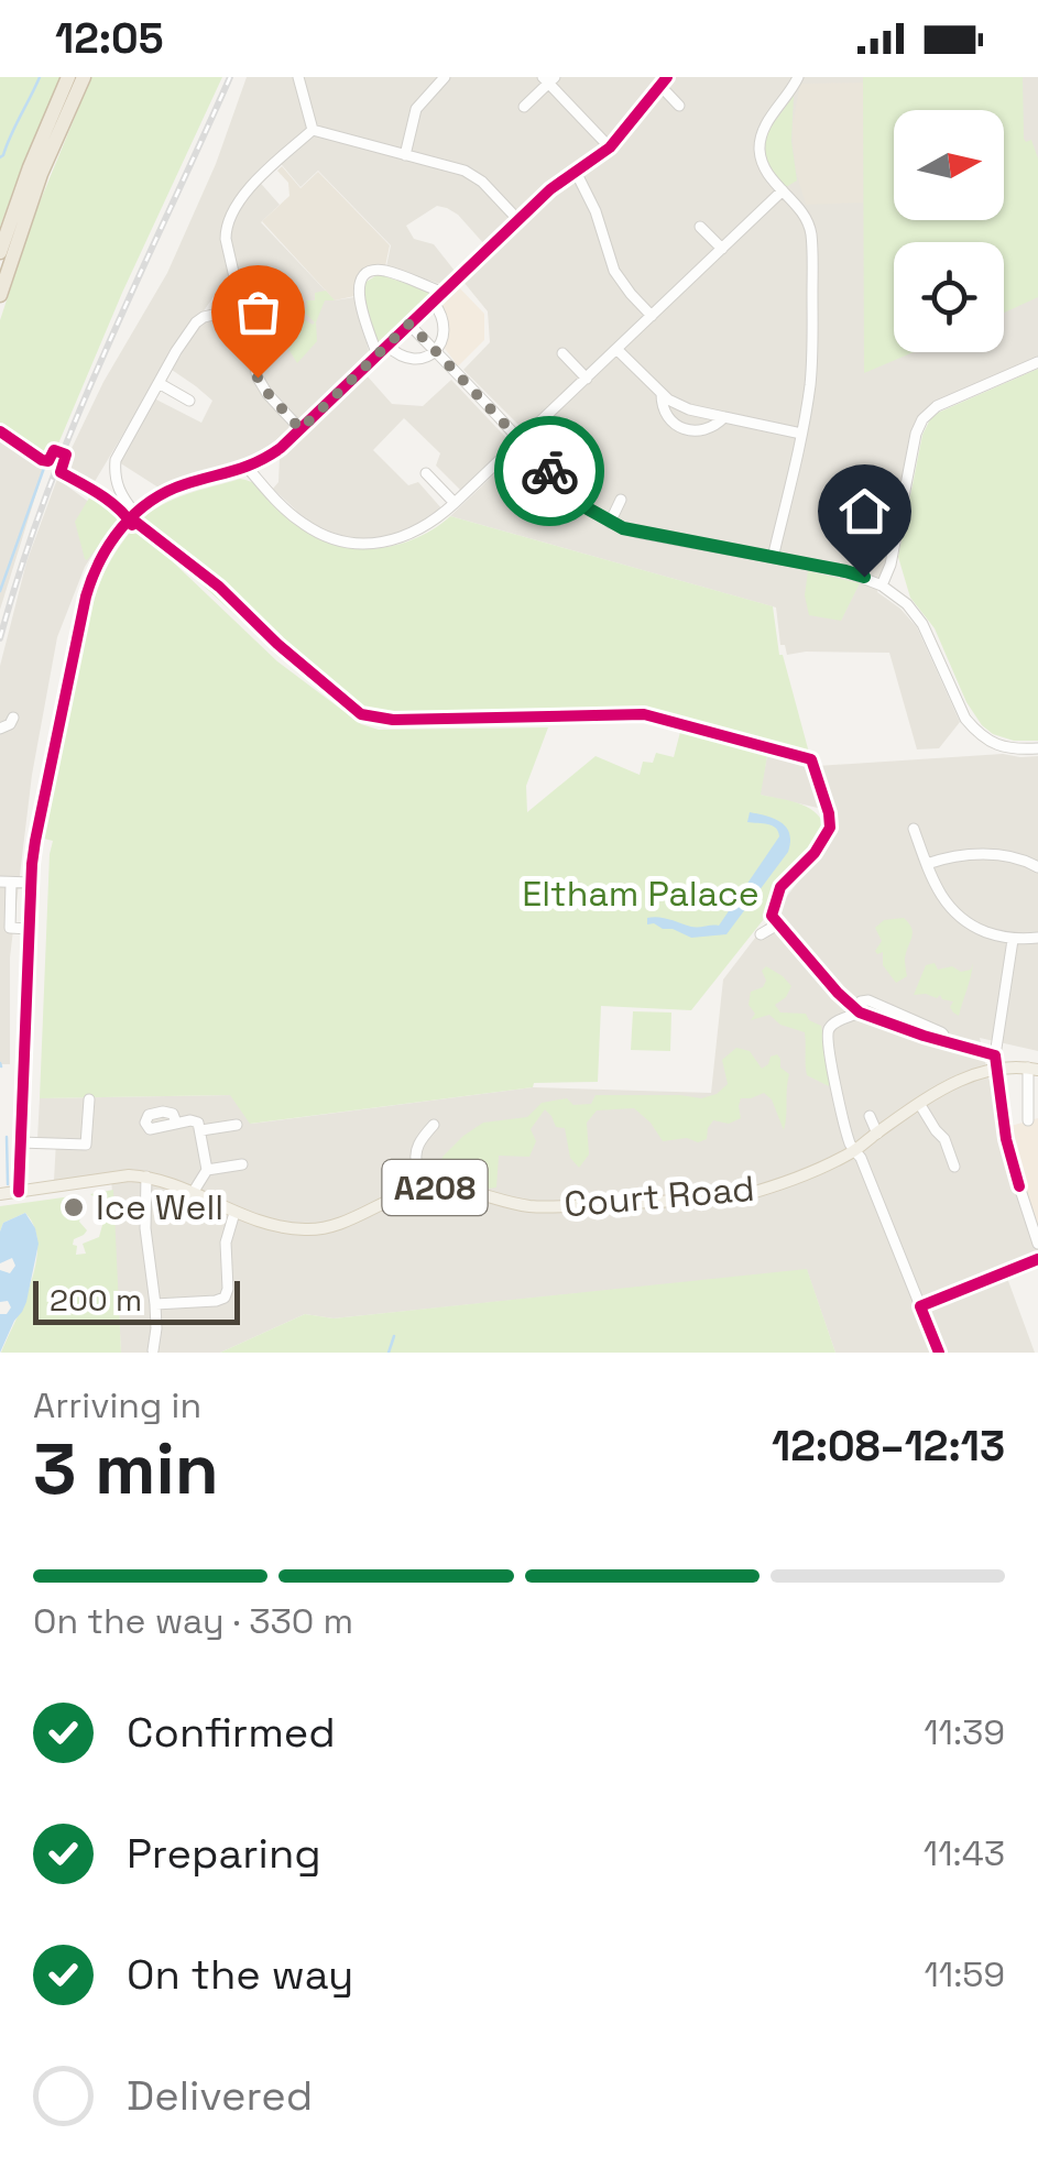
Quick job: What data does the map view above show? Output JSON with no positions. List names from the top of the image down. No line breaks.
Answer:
{"streets":{"main road":["A208","Court Road"]},"crossings":[["A208","Court Road"]],"parks":["Eltham Palace"],"places":["Ice Well"],"scale_bar":"200 m","north":"right","page":{"status":"12:05","scale":"200 m","heading":["3 min","Arriving in","12:08–12:13"],"bar":"On the way · 330 m","list":[["Confirmed","11:39"],["Preparing","11:43"],["On the way","11:59"],"Delivered"]}}
